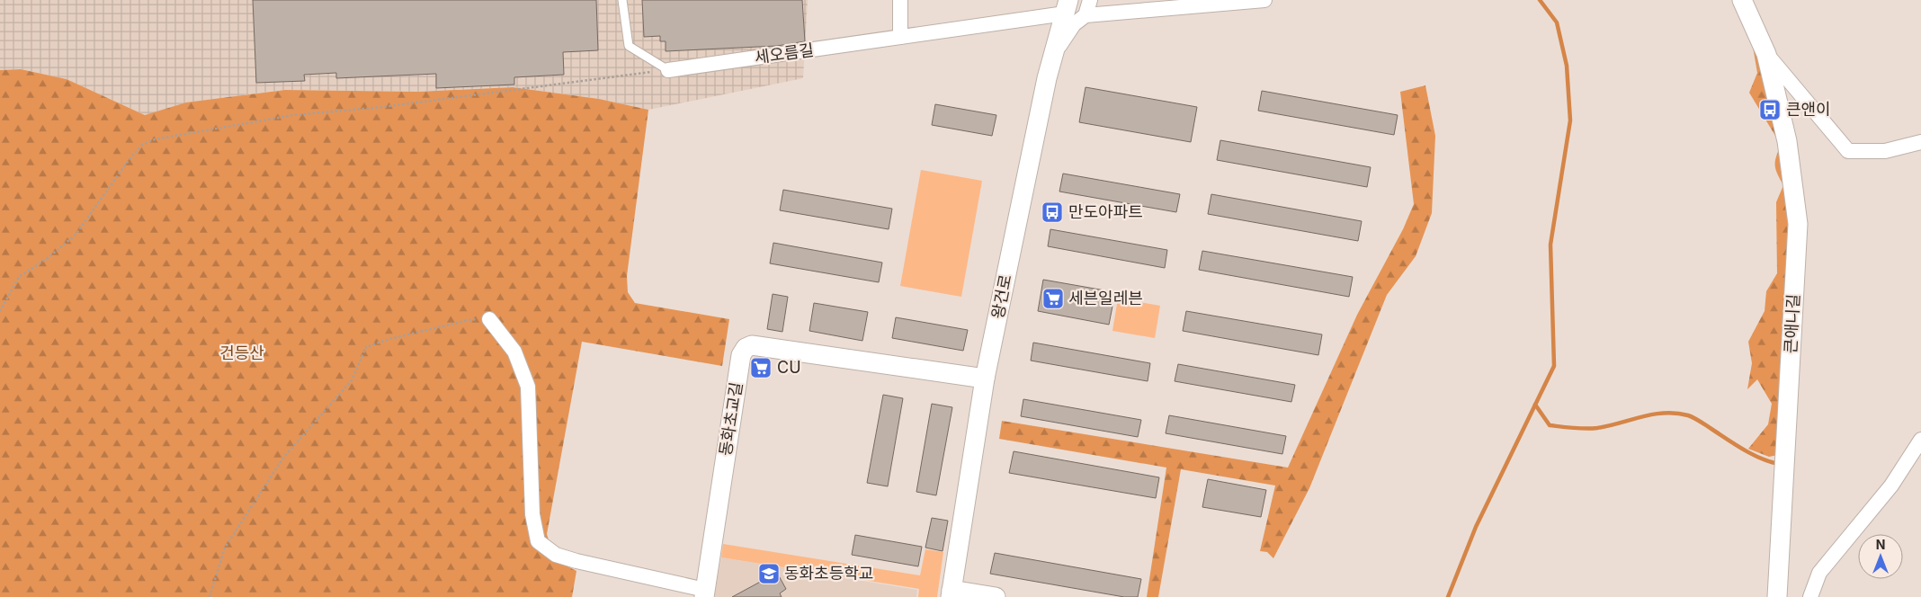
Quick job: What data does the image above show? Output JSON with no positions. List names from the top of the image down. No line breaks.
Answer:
{"streets":{"street":["세오름길","왕건로","큰애니길","동화초교길"]},"crossings":[["세오름길","왕건로"],["왕건로","동화초교길"]],"parks":["건등산"],"places":{"bus stop":["큰앤이","만도아파트"],"supermarket":["세븐일레븐","CU"],"school or university":["동화초등학교"]},"north":"top"}
